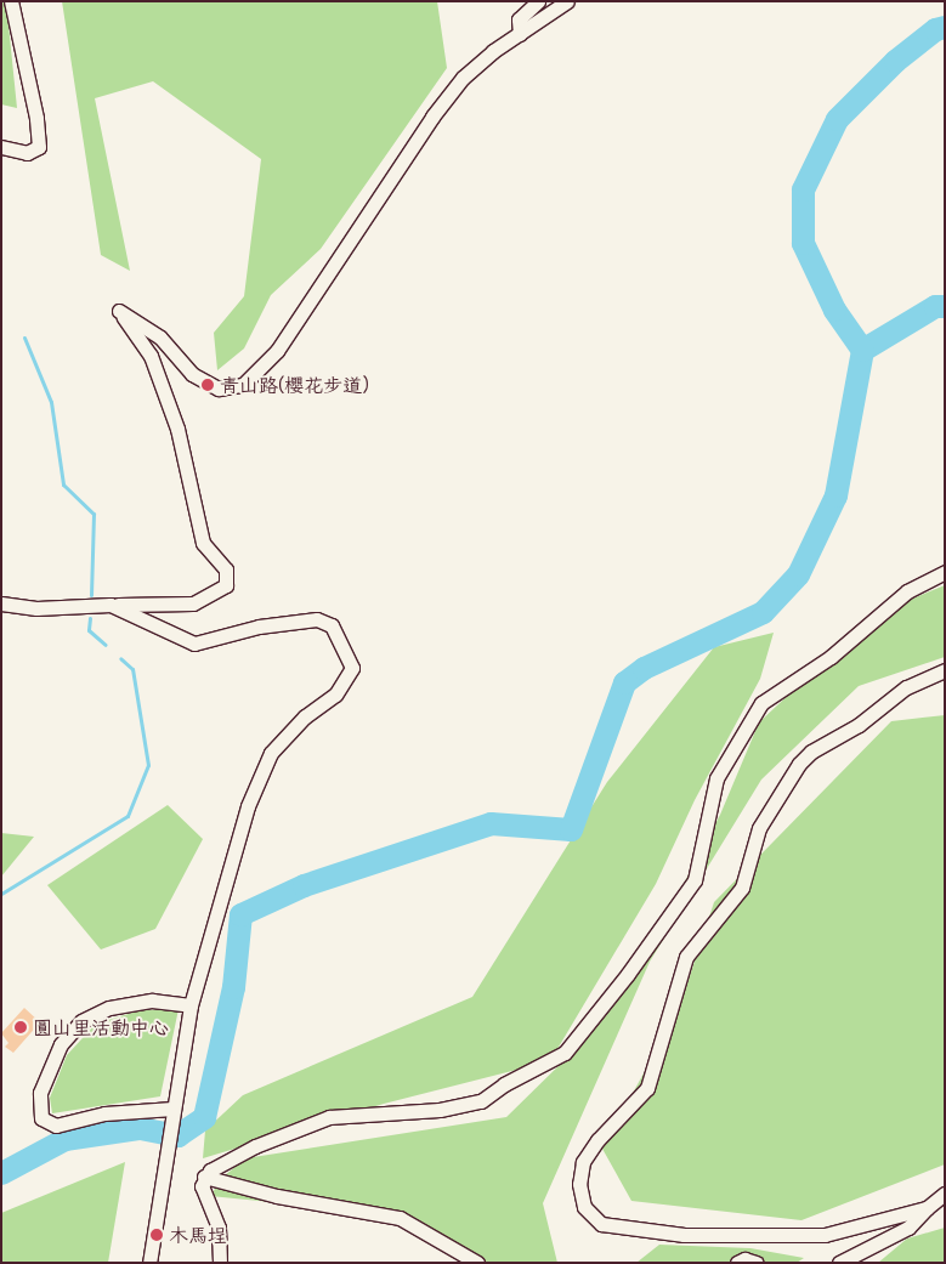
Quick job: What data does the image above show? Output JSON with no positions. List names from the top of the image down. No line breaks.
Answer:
{"places":["青山路(櫻花步道)","圓山里活動中心","木馬埕"]}
